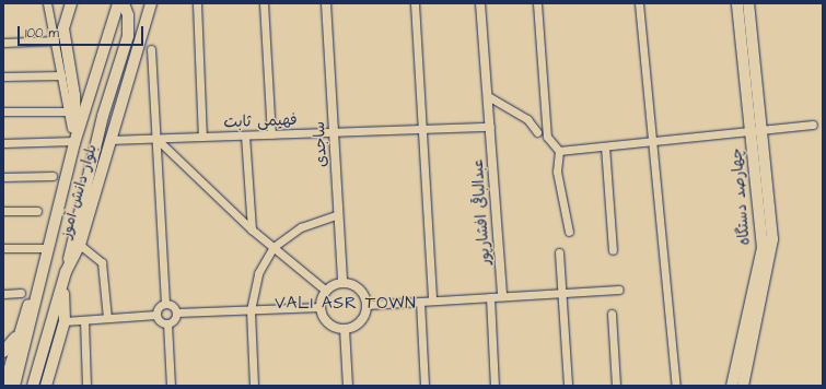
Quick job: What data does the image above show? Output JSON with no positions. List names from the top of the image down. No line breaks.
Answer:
{"streets":{"main road":["بلوار دانش آموز","چهارصد دستگاه"],"street":["فهیمی ثابت","ساجدی","عبدالباقی افشارپور"]},"crossings":[["فهیمی ثابت","ساجدی"],["فهیمی ثابت","بلوار دانش آموز"],["فهیمی ثابت","عبدالباقی افشارپور"]],"districts":["VALI ASR TOWN"],"scale_bar":"100 m"}
